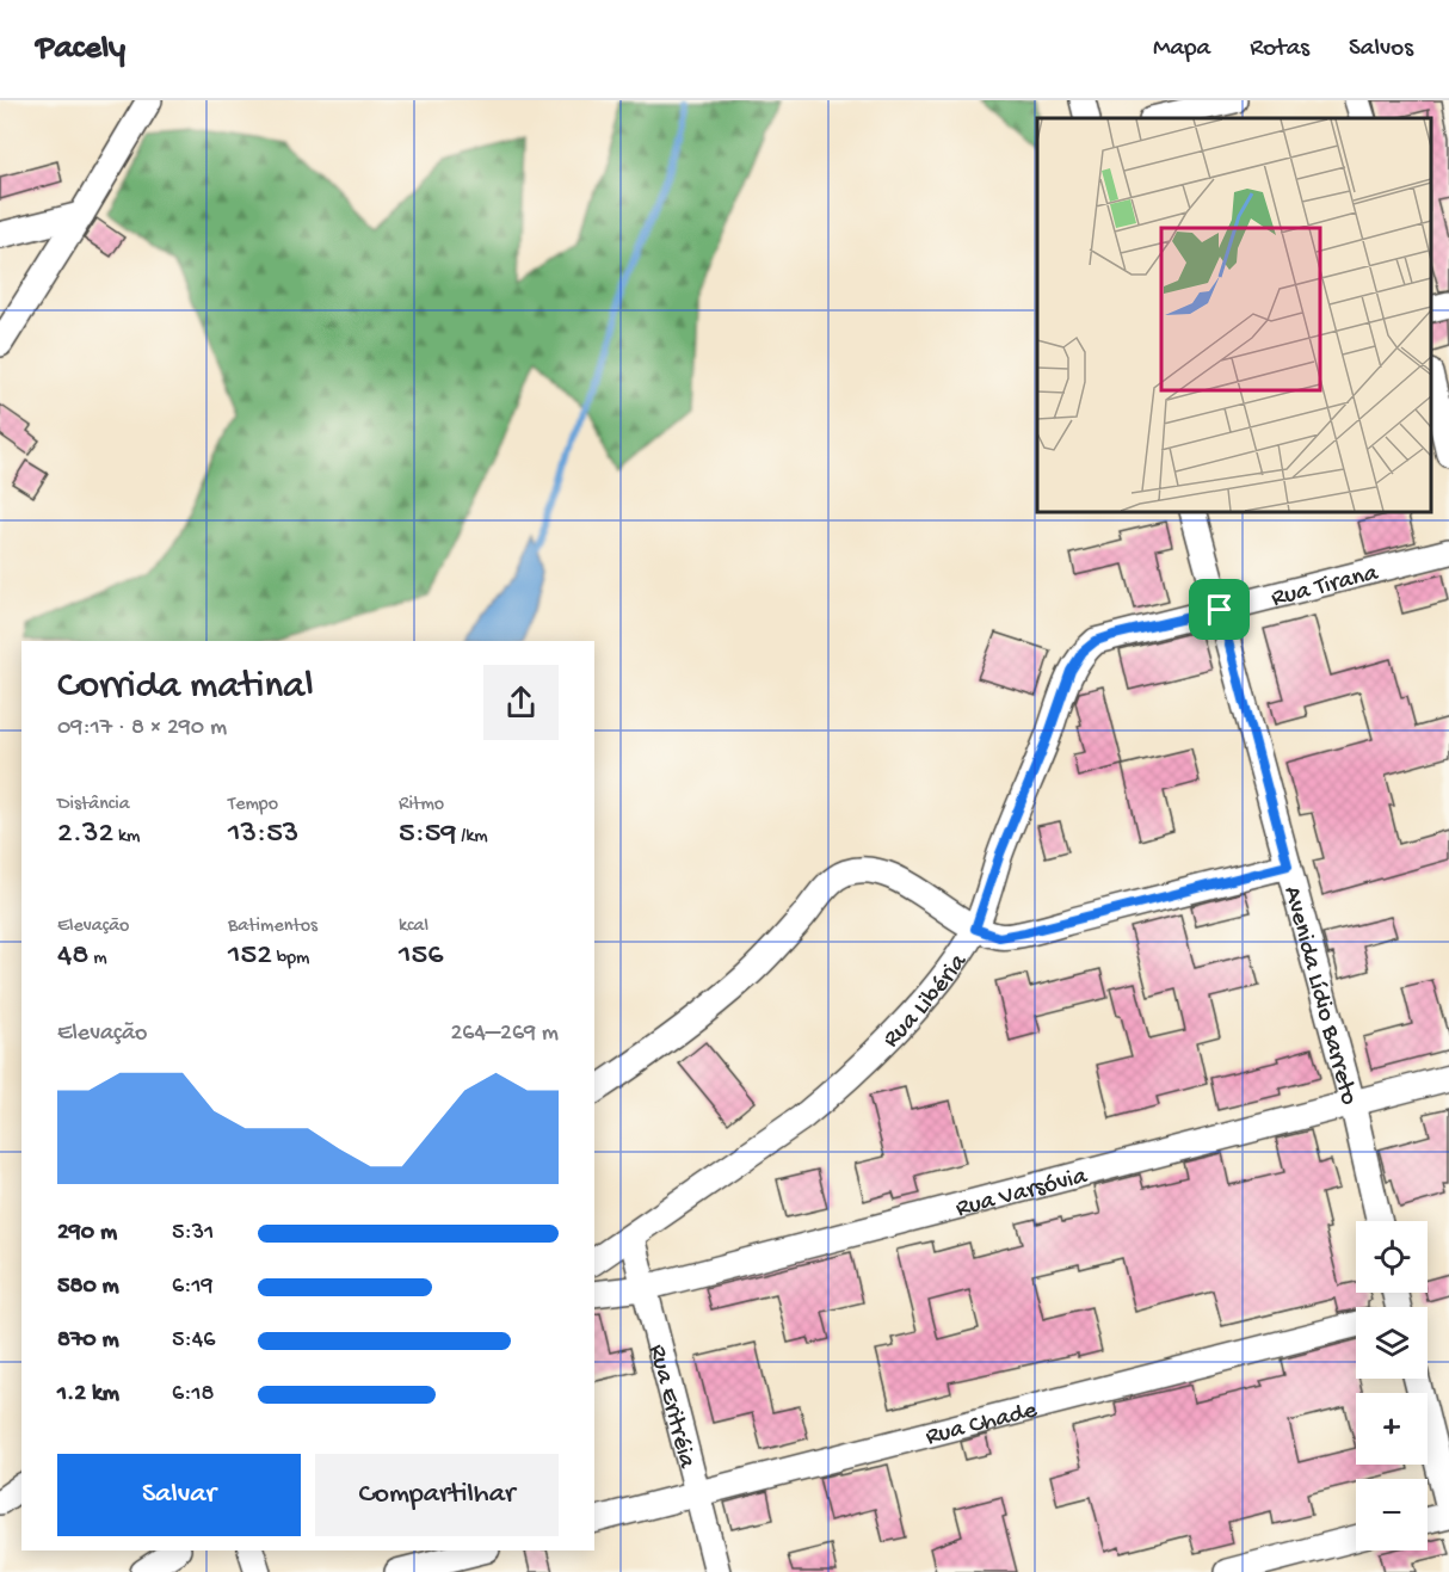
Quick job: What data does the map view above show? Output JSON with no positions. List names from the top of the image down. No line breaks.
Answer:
{"streets":{"street":["Rua Tirana","Avenida Lídio Barreto","Rua Libéria","Rua Varsóvia","Rua Eritréia","Rua Chade"]},"crossings":[["Rua Tirana","Avenida Lídio Barreto"],["Rua Tirana","Rua Libéria"],["Avenida Lídio Barreto","Rua Varsóvia"],["Rua Libéria","Rua Eritréia"],["Rua Varsóvia","Rua Eritréia"],["Rua Eritréia","Rua Chade"]],"page":{"header":"Pacely","nav":["Mapa","Rotas","Salvos"],"heading":["Corrida matinal","09:17 · 8 × 290 m"],"stats":[["Distância","2.32 km"],["Tempo","13:53"],["Ritmo","5:59 /km"],["Elevação","48 m"],["Batimentos","152 bpm"],["kcal","156"]],"chart":["Elevação","264–269 m"],"list":[{"name":"290 m","note":"5:31"},{"name":"580 m","note":"6:19"},{"name":"870 m","note":"5:46"},{"name":"1.2 km","note":"6:18"}],"map_buttons":["+","−"],"buttons":["Salvar","Compartilhar"]}}
